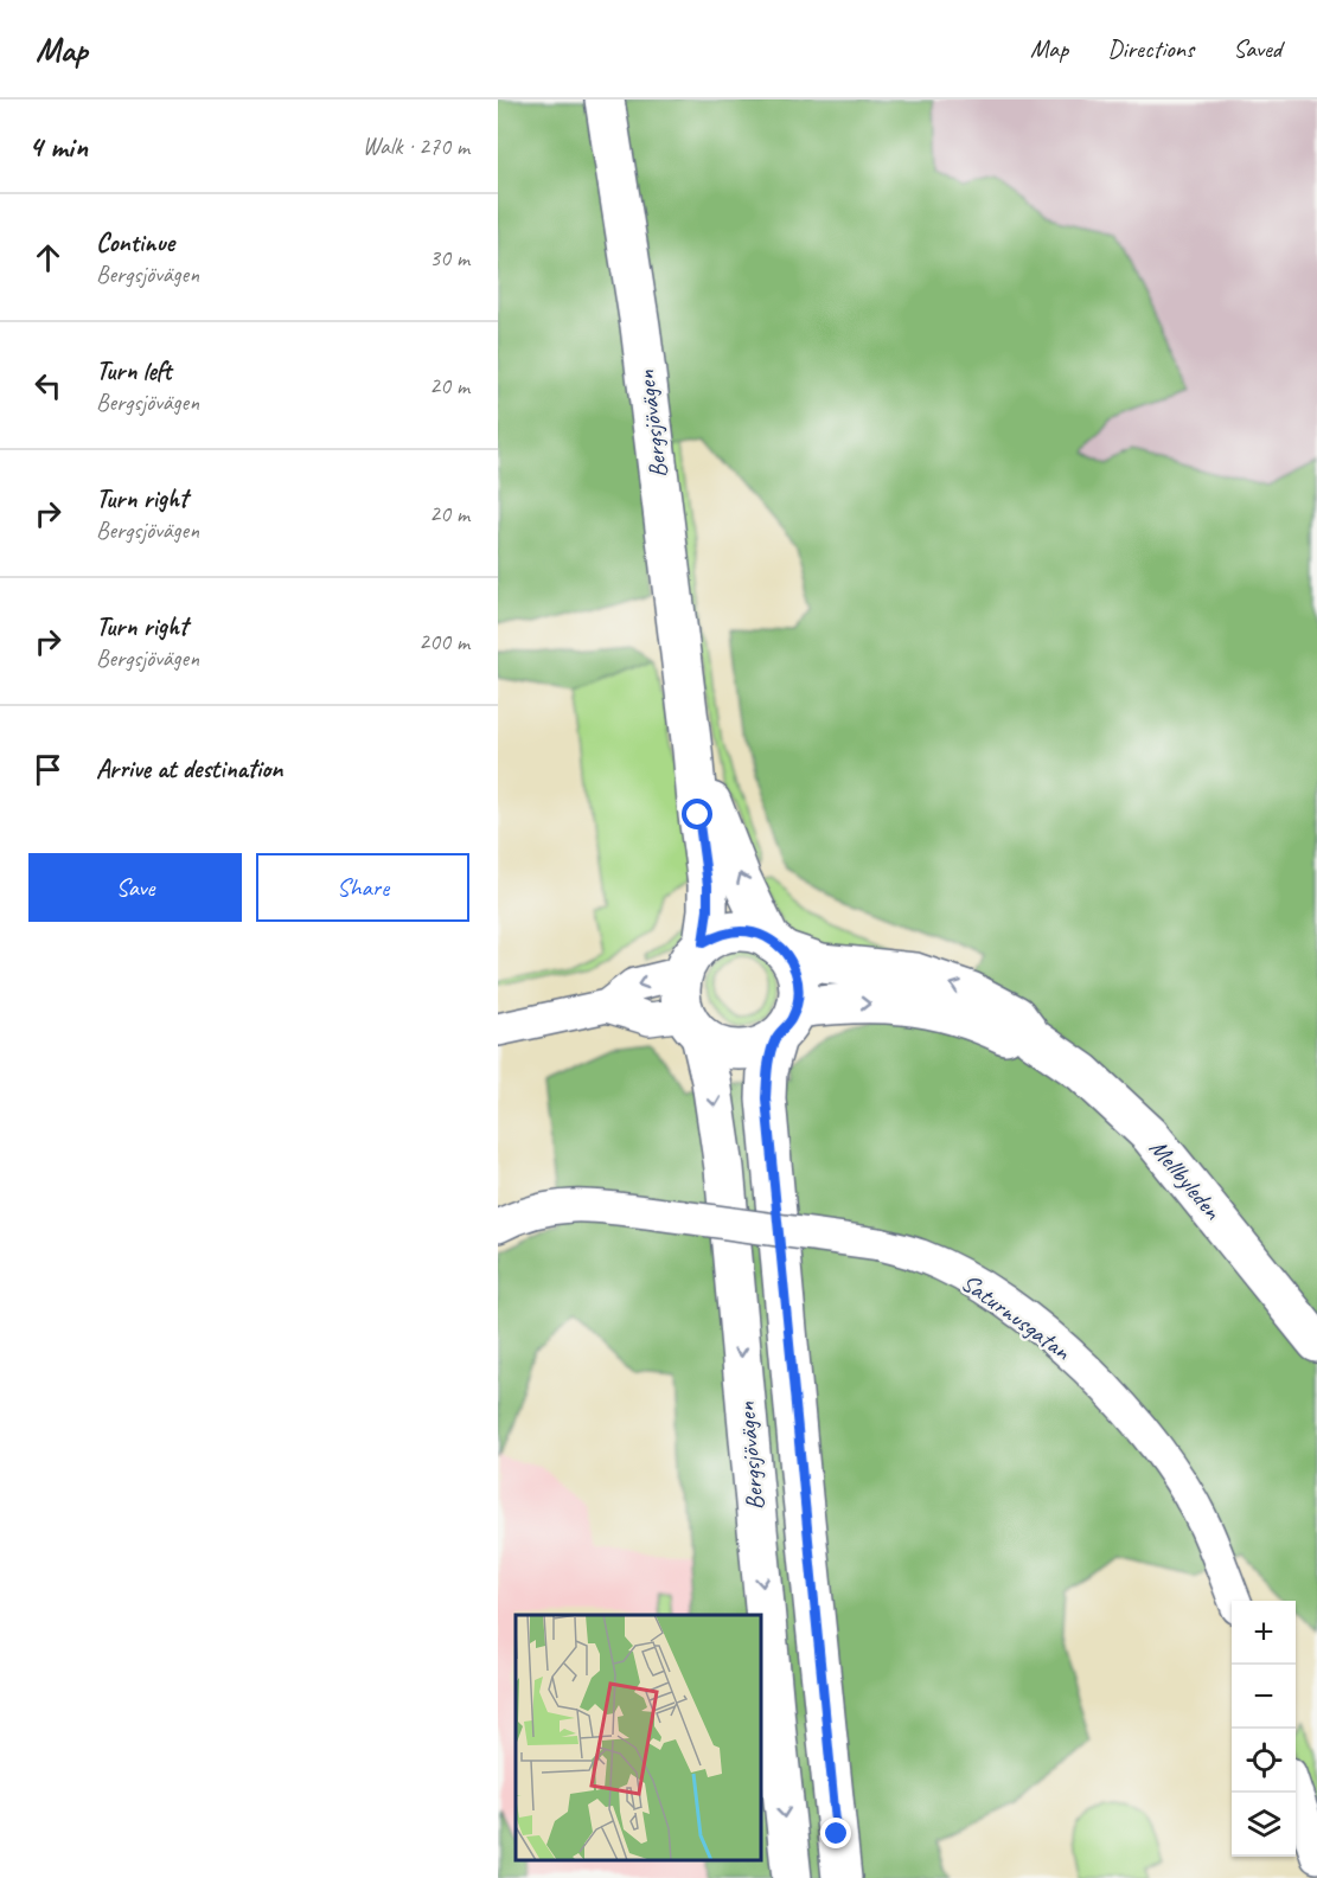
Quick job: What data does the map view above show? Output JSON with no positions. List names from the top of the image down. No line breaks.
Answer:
{"streets":{"main road":["Bergsjövägen","Mellbyleden"],"street":["Saturnusgatan"]},"crossings":[["Bergsjövägen","Mellbyleden"]],"page":{"header":"Map","nav":["Map","Directions","Saved"],"heading":["4 min","Walk · 270 m"],"list":[["Continue","Bergsjövägen","30 m"],["Turn left","Bergsjövägen","20 m"],["Turn right","Bergsjövägen","20 m"],["Turn right","Bergsjövägen","200 m"],"Arrive at destination"],"buttons":["Save","Share"],"map_buttons":["+","−"]}}
